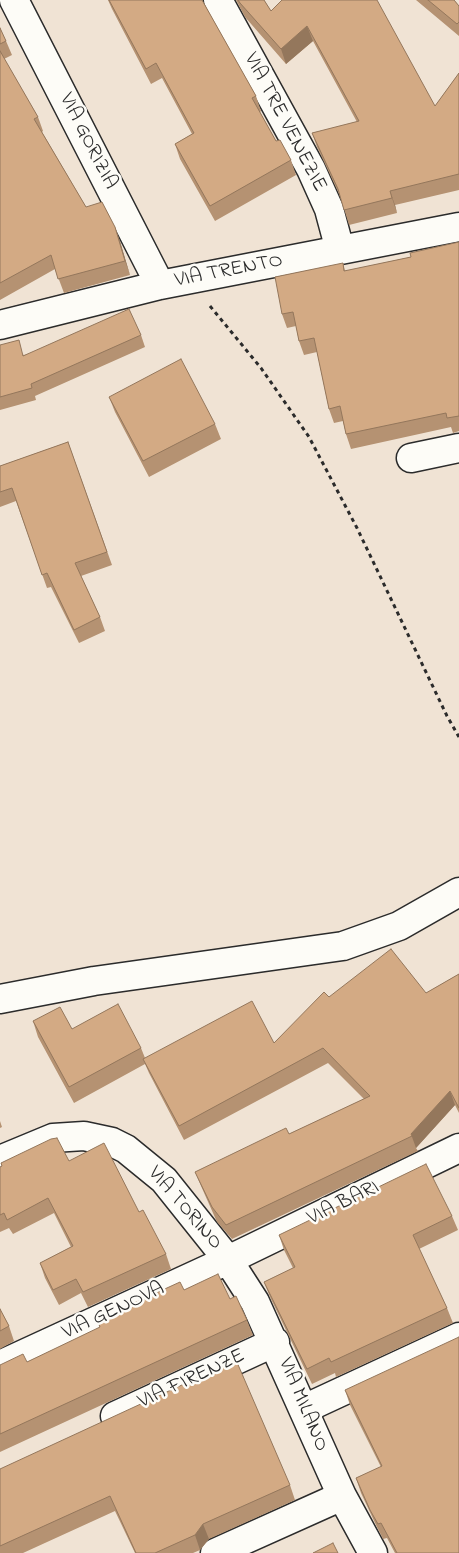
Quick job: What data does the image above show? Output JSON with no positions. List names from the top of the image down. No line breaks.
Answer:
{"streets":{"street":["VIA TRE VENEZIE","VIA GORIZIA","VIA TRENTO","VIA BARI","VIA TORINO","VIA GENOVA","VIA FIRENZE","VIA MILANO"]},"crossings":[["VIA TRE VENEZIE","VIA TRENTO"],["VIA GORIZIA","VIA TRENTO"],["VIA BARI","VIA TORINO"],["VIA BARI","VIA GENOVA"],["VIA BARI","VIA MILANO"],["VIA TORINO","VIA GENOVA"],["VIA TORINO","VIA MILANO"],["VIA GENOVA","VIA MILANO"],["VIA FIRENZE","VIA MILANO"]]}
